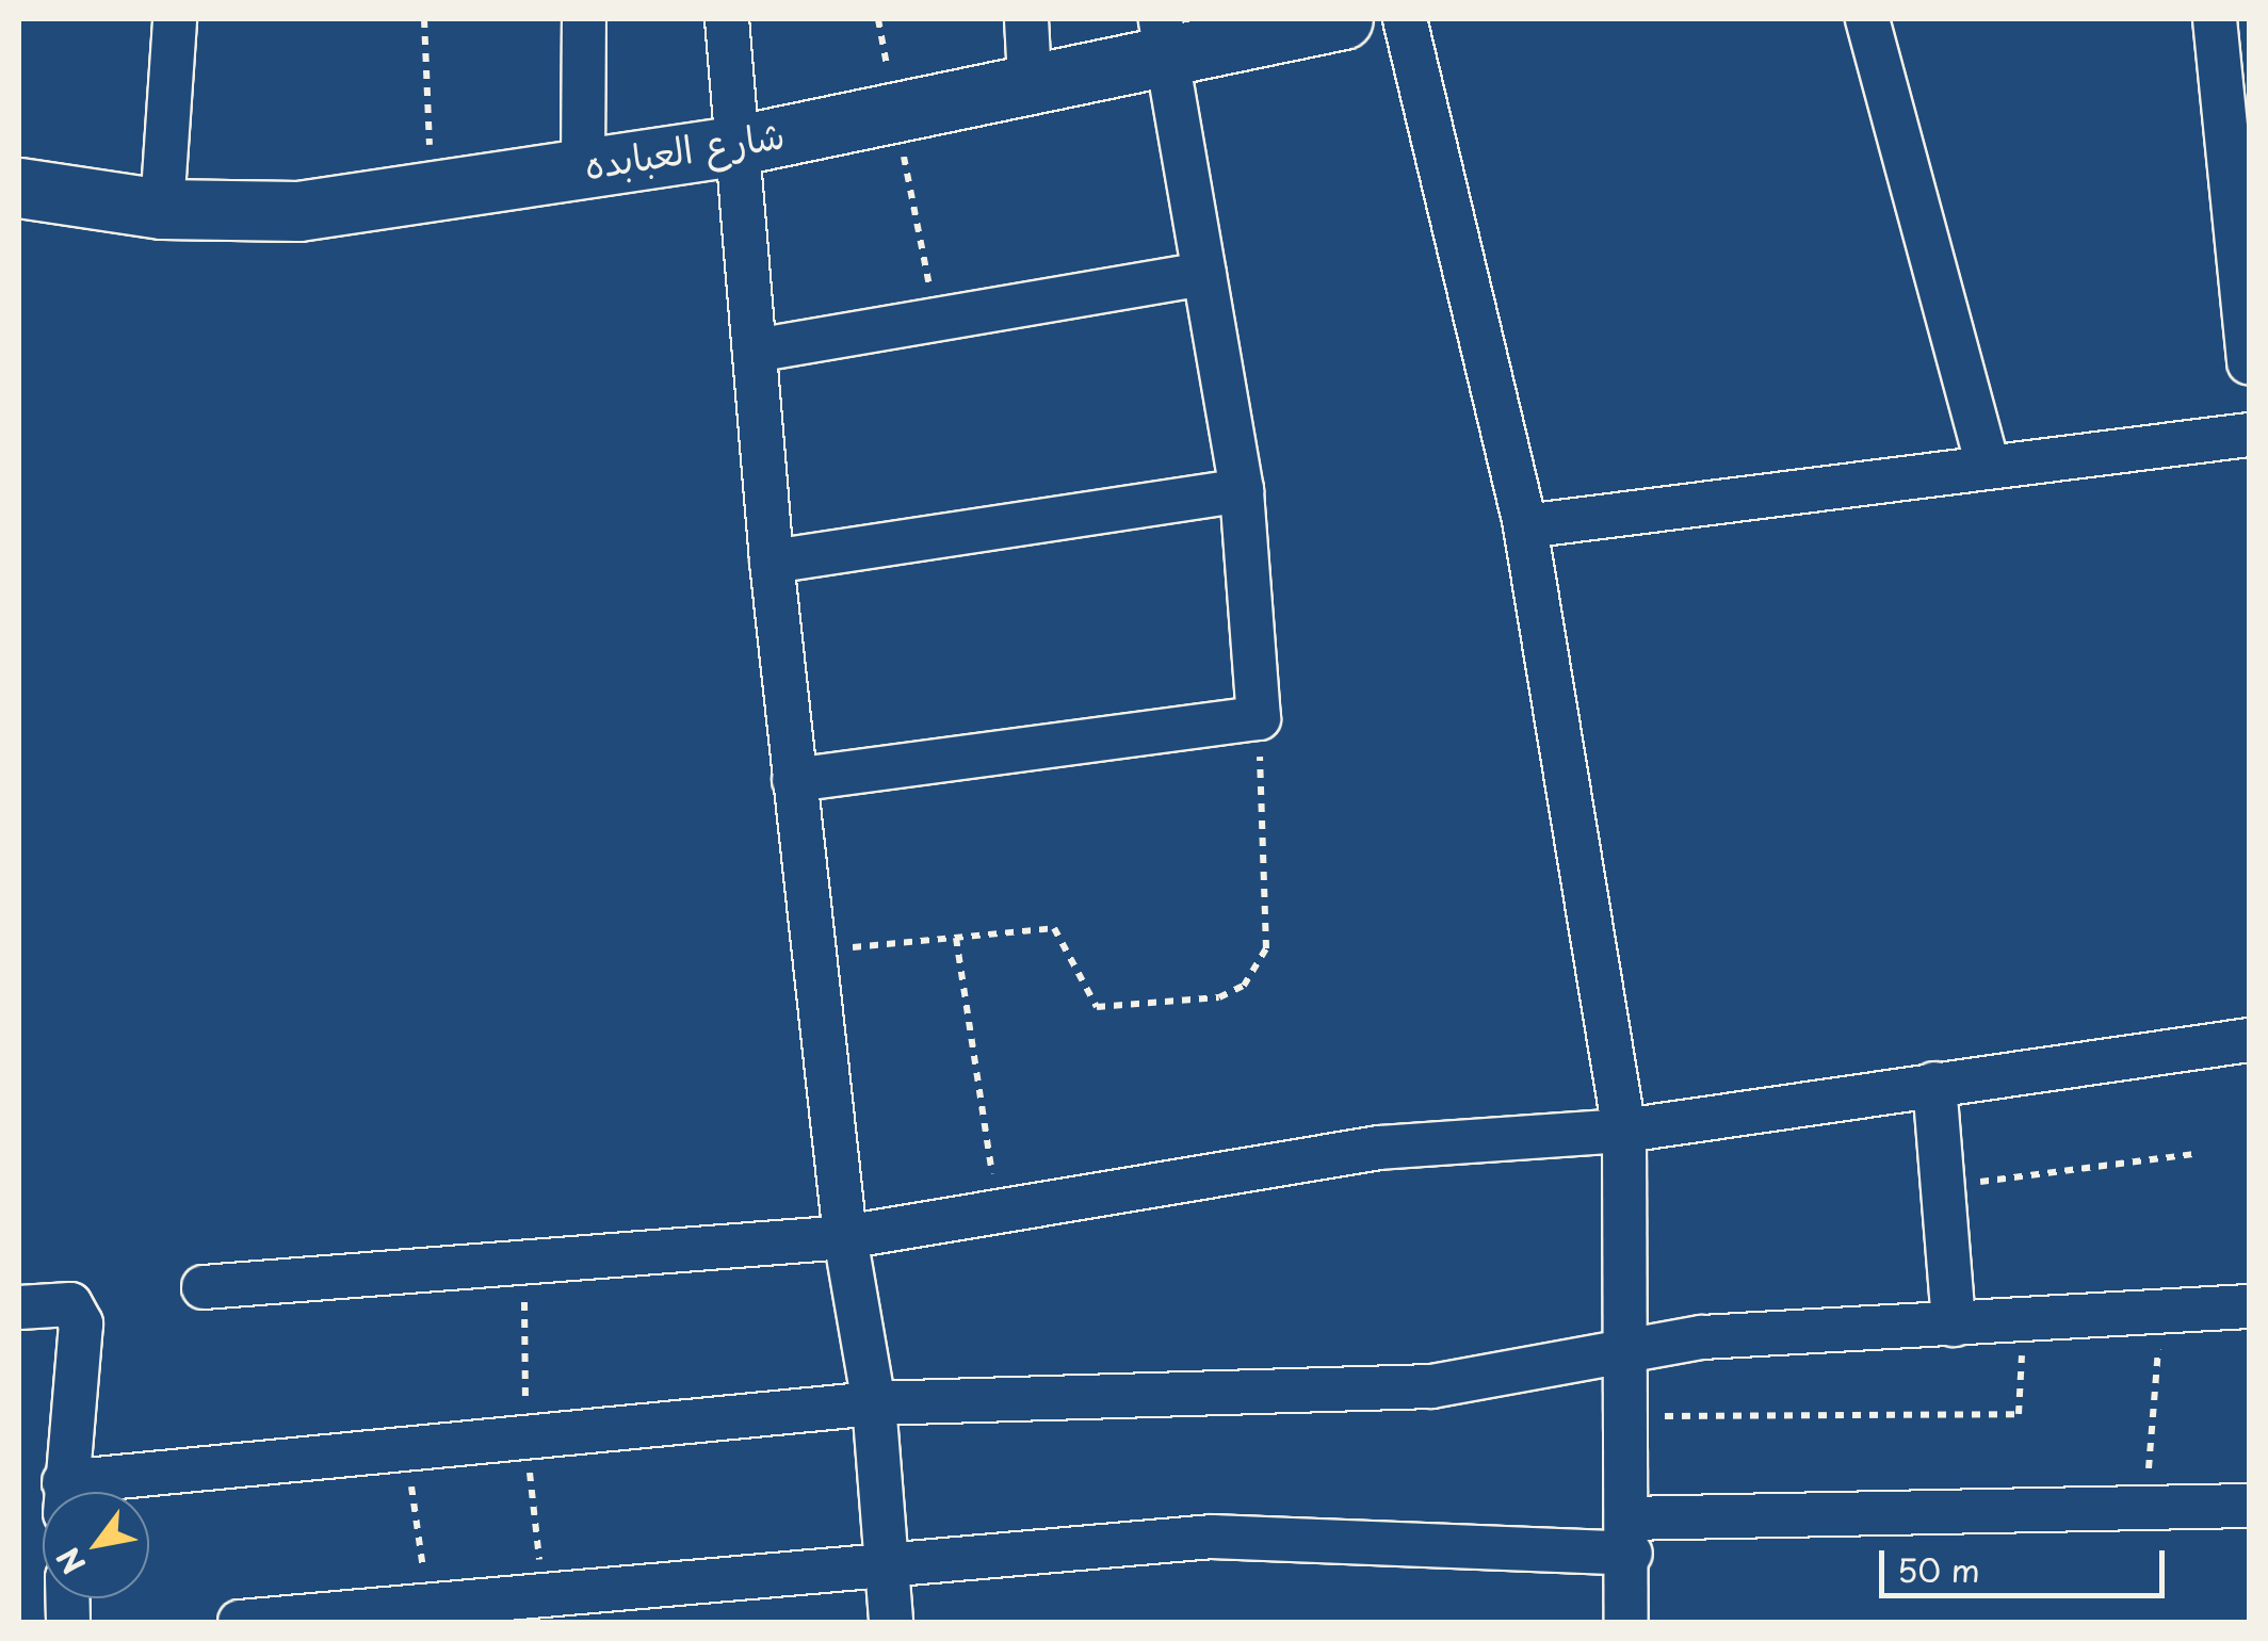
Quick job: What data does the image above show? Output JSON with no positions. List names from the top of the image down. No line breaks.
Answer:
{"streets":{"street":["شارع العبابده"]},"scale_bar":"50 m","north":"bottom left"}
